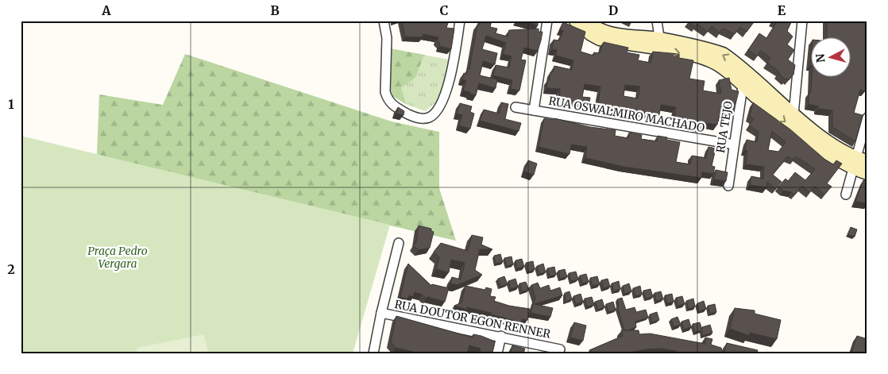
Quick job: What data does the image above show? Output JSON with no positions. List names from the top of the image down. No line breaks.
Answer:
{"streets":{"street":["RUA OSWALMIRO MACHADO","RUA TEJO","RUA DOUTOR EGON RENNER"]},"crossings":[["RUA OSWALMIRO MACHADO","RUA TEJO"]],"parks":["Praça Pedro Vergara"],"north":"left","grid":{"columns":["A","B","C","D","E"],"rows":["1","2"]}}
